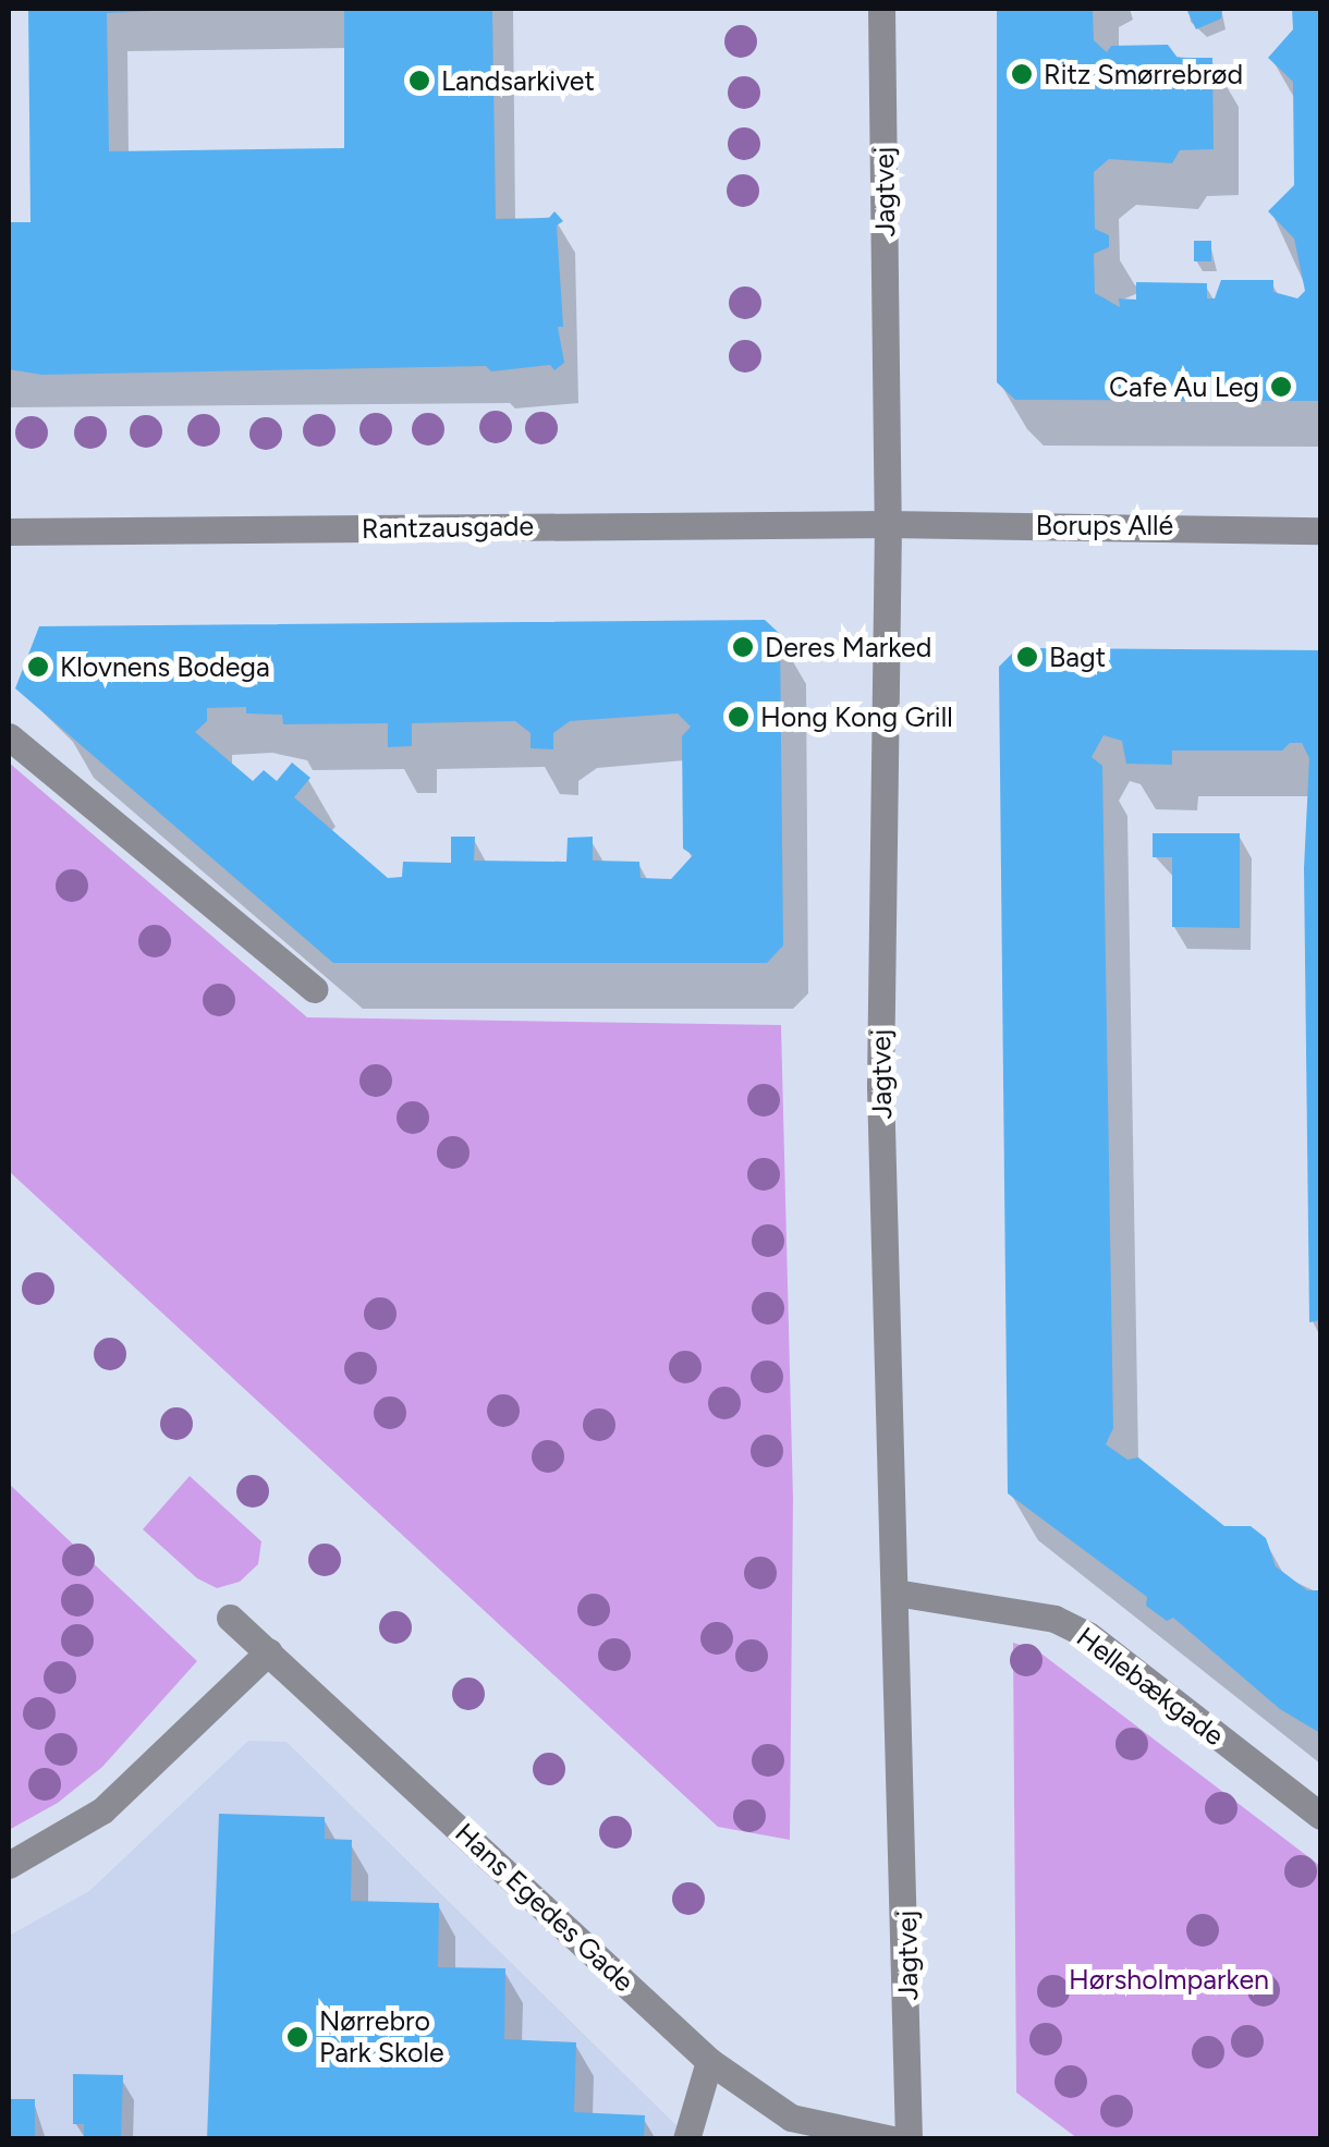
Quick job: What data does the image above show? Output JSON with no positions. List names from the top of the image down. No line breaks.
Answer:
{"streets":{"street":["Jagtvej","Borups Allé","Rantzausgade","Hellebækgade","Hans Egedes Gade"]},"crossings":[["Jagtvej","Borups Allé"],["Jagtvej","Rantzausgade"],["Jagtvej","Hellebækgade"],["Borups Allé","Rantzausgade"]],"parks":["Hørsholmparken"],"places":["Ritz Smørrebrød","Landsarkivet","Cafe Au Leg","Deres Marked","Bagt","Klovnens Bodega","Hong Kong Grill","Nørrebro Park Skole"]}
